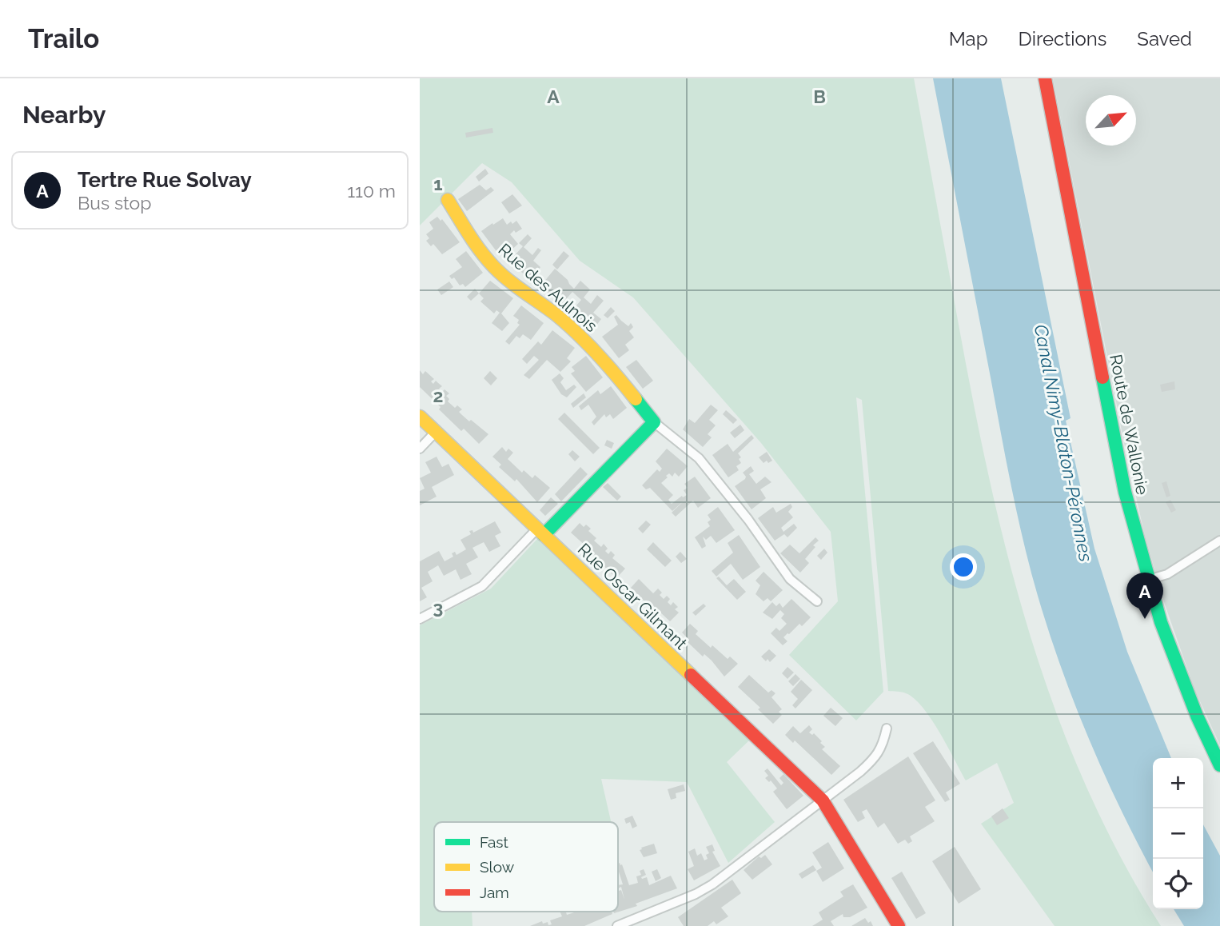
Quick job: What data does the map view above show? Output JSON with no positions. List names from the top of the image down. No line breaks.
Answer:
{"streets":{"street":["Rue des Aulnois","Route de Wallonie","Rue Oscar Gilmant"]},"water":["Canal Nimy-Blaton-Péronnes"],"legend":["Fast","Slow","Jam"],"north":"top right","page":{"header":"Trailo","nav":["Map","Directions","Saved"],"heading":"Nearby","list":[{"mark":"A","name":"Tertre Rue Solvay","note":"Bus stop","value":"110 m"}],"pins":"A","map_buttons":["+","−"]},"grid":{"columns":["A","B"],"rows":["1","2","3"]}}
